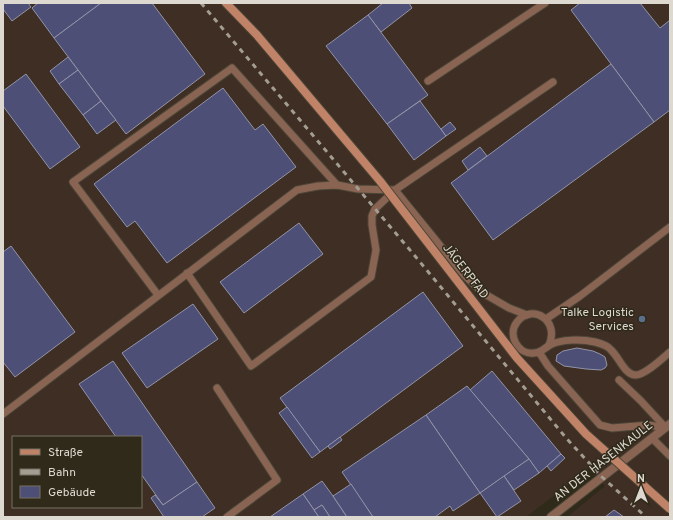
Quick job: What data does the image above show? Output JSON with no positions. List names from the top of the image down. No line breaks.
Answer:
{"streets":{"main road":["JÄGERPFAD"],"street":["AN DER HASENKAULE"]},"places":["Talke Logistic Services"],"legend":["Straße","Bahn","Gebäude"],"north":"top"}
